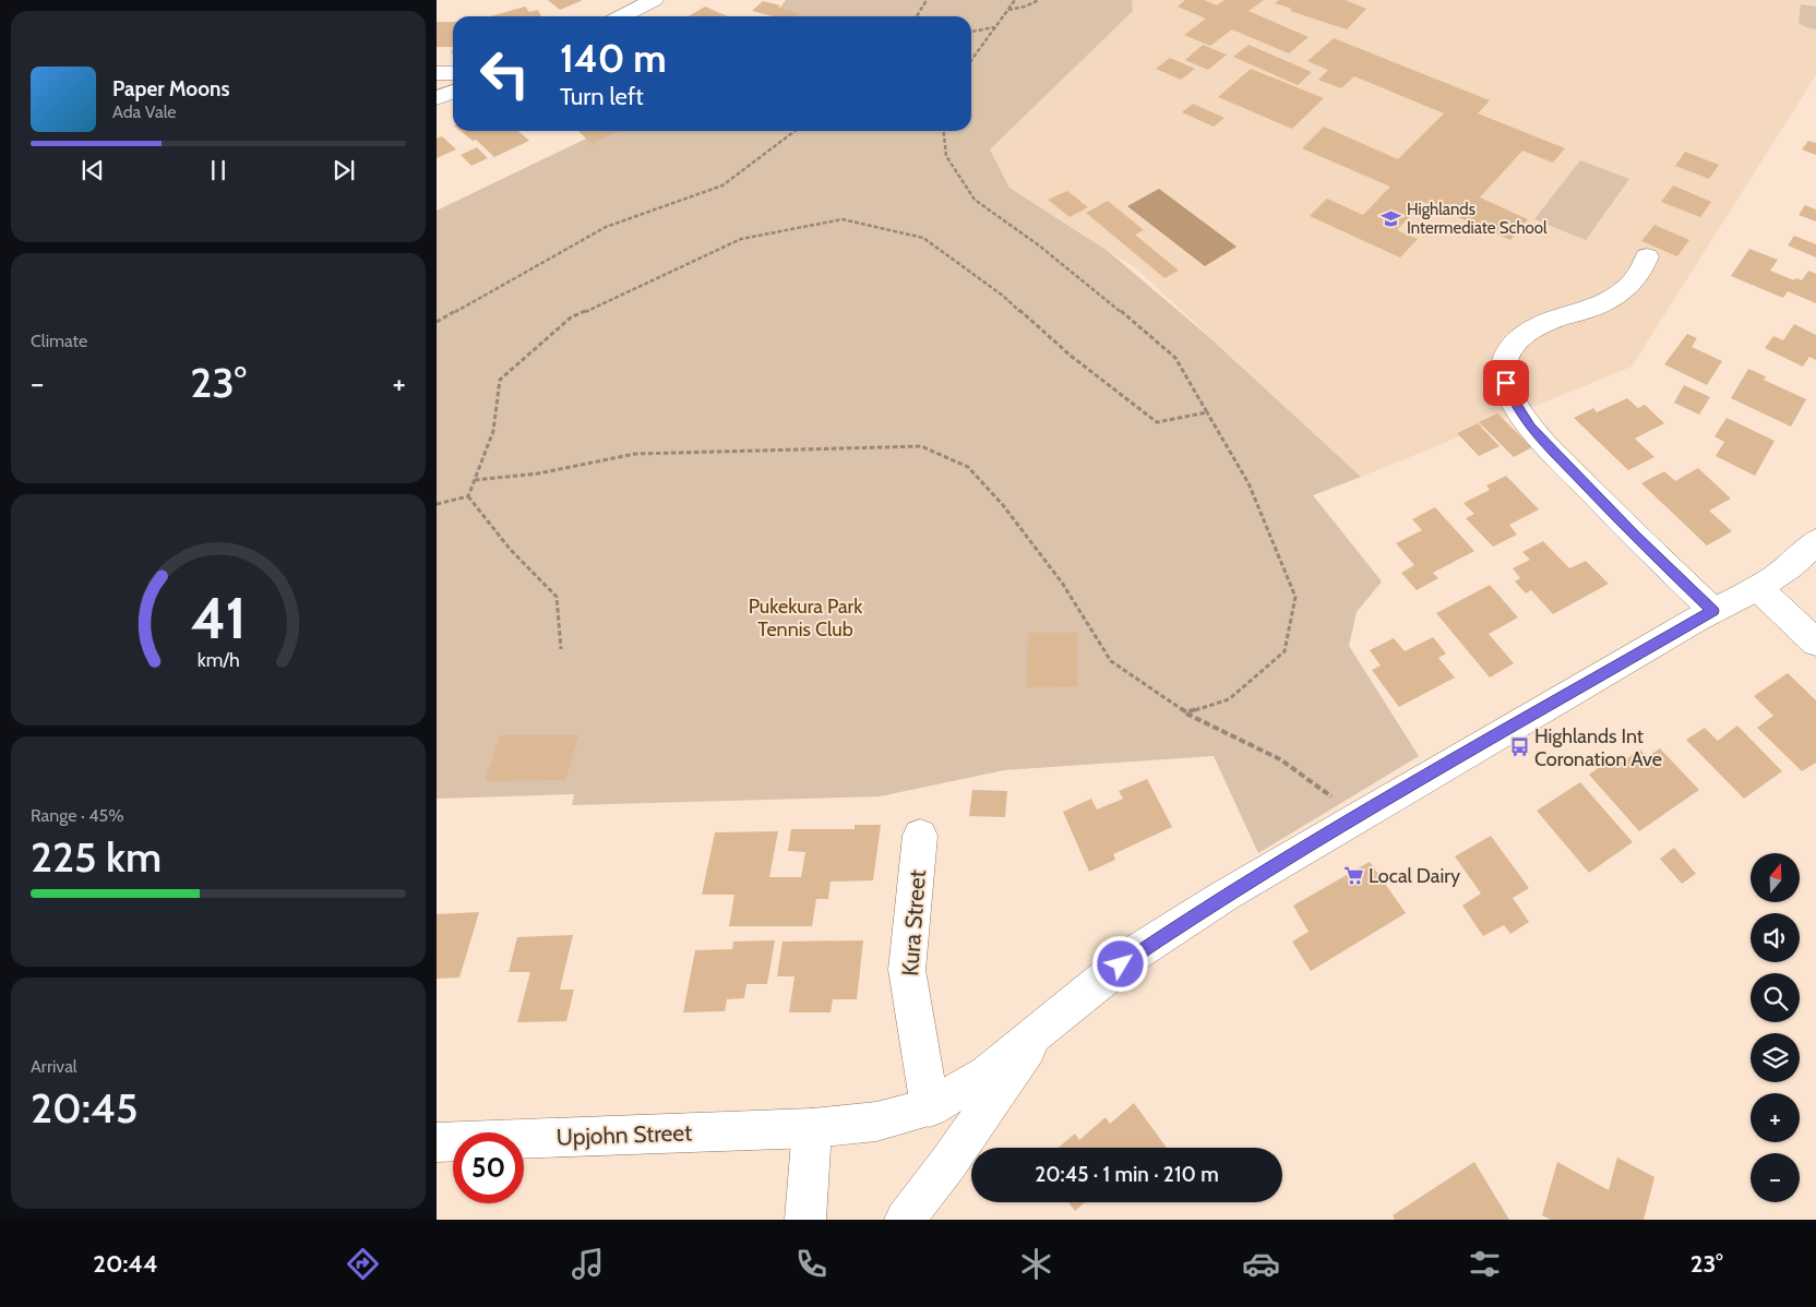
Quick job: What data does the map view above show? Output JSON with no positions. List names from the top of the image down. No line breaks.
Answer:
{"streets":{"main road":["Kura Street","Upjohn Street"]},"crossings":[["Kura Street","Upjohn Street"]],"parks":["Pukekura Park Tennis Club"],"places":{"school or university":["Highlands Intermediate School"],"bus stop":["Highlands Int Coronation Ave"],"supermarket":["Local Dairy"]},"north":"top","page":{"turn":["140 m","Turn left"],"song":["Paper Moons","Ada Vale"],"tile":["Climate",["Range · 45%","225 km"],["Arrival","20:45"]],"heat":["−","23°","+"],"map_buttons":["+","−"],"limit":"50","trip":"20:45 · 1 min · 210 m","tabs":["20:44","23°"],"gauge":["41","km/h"]}}
